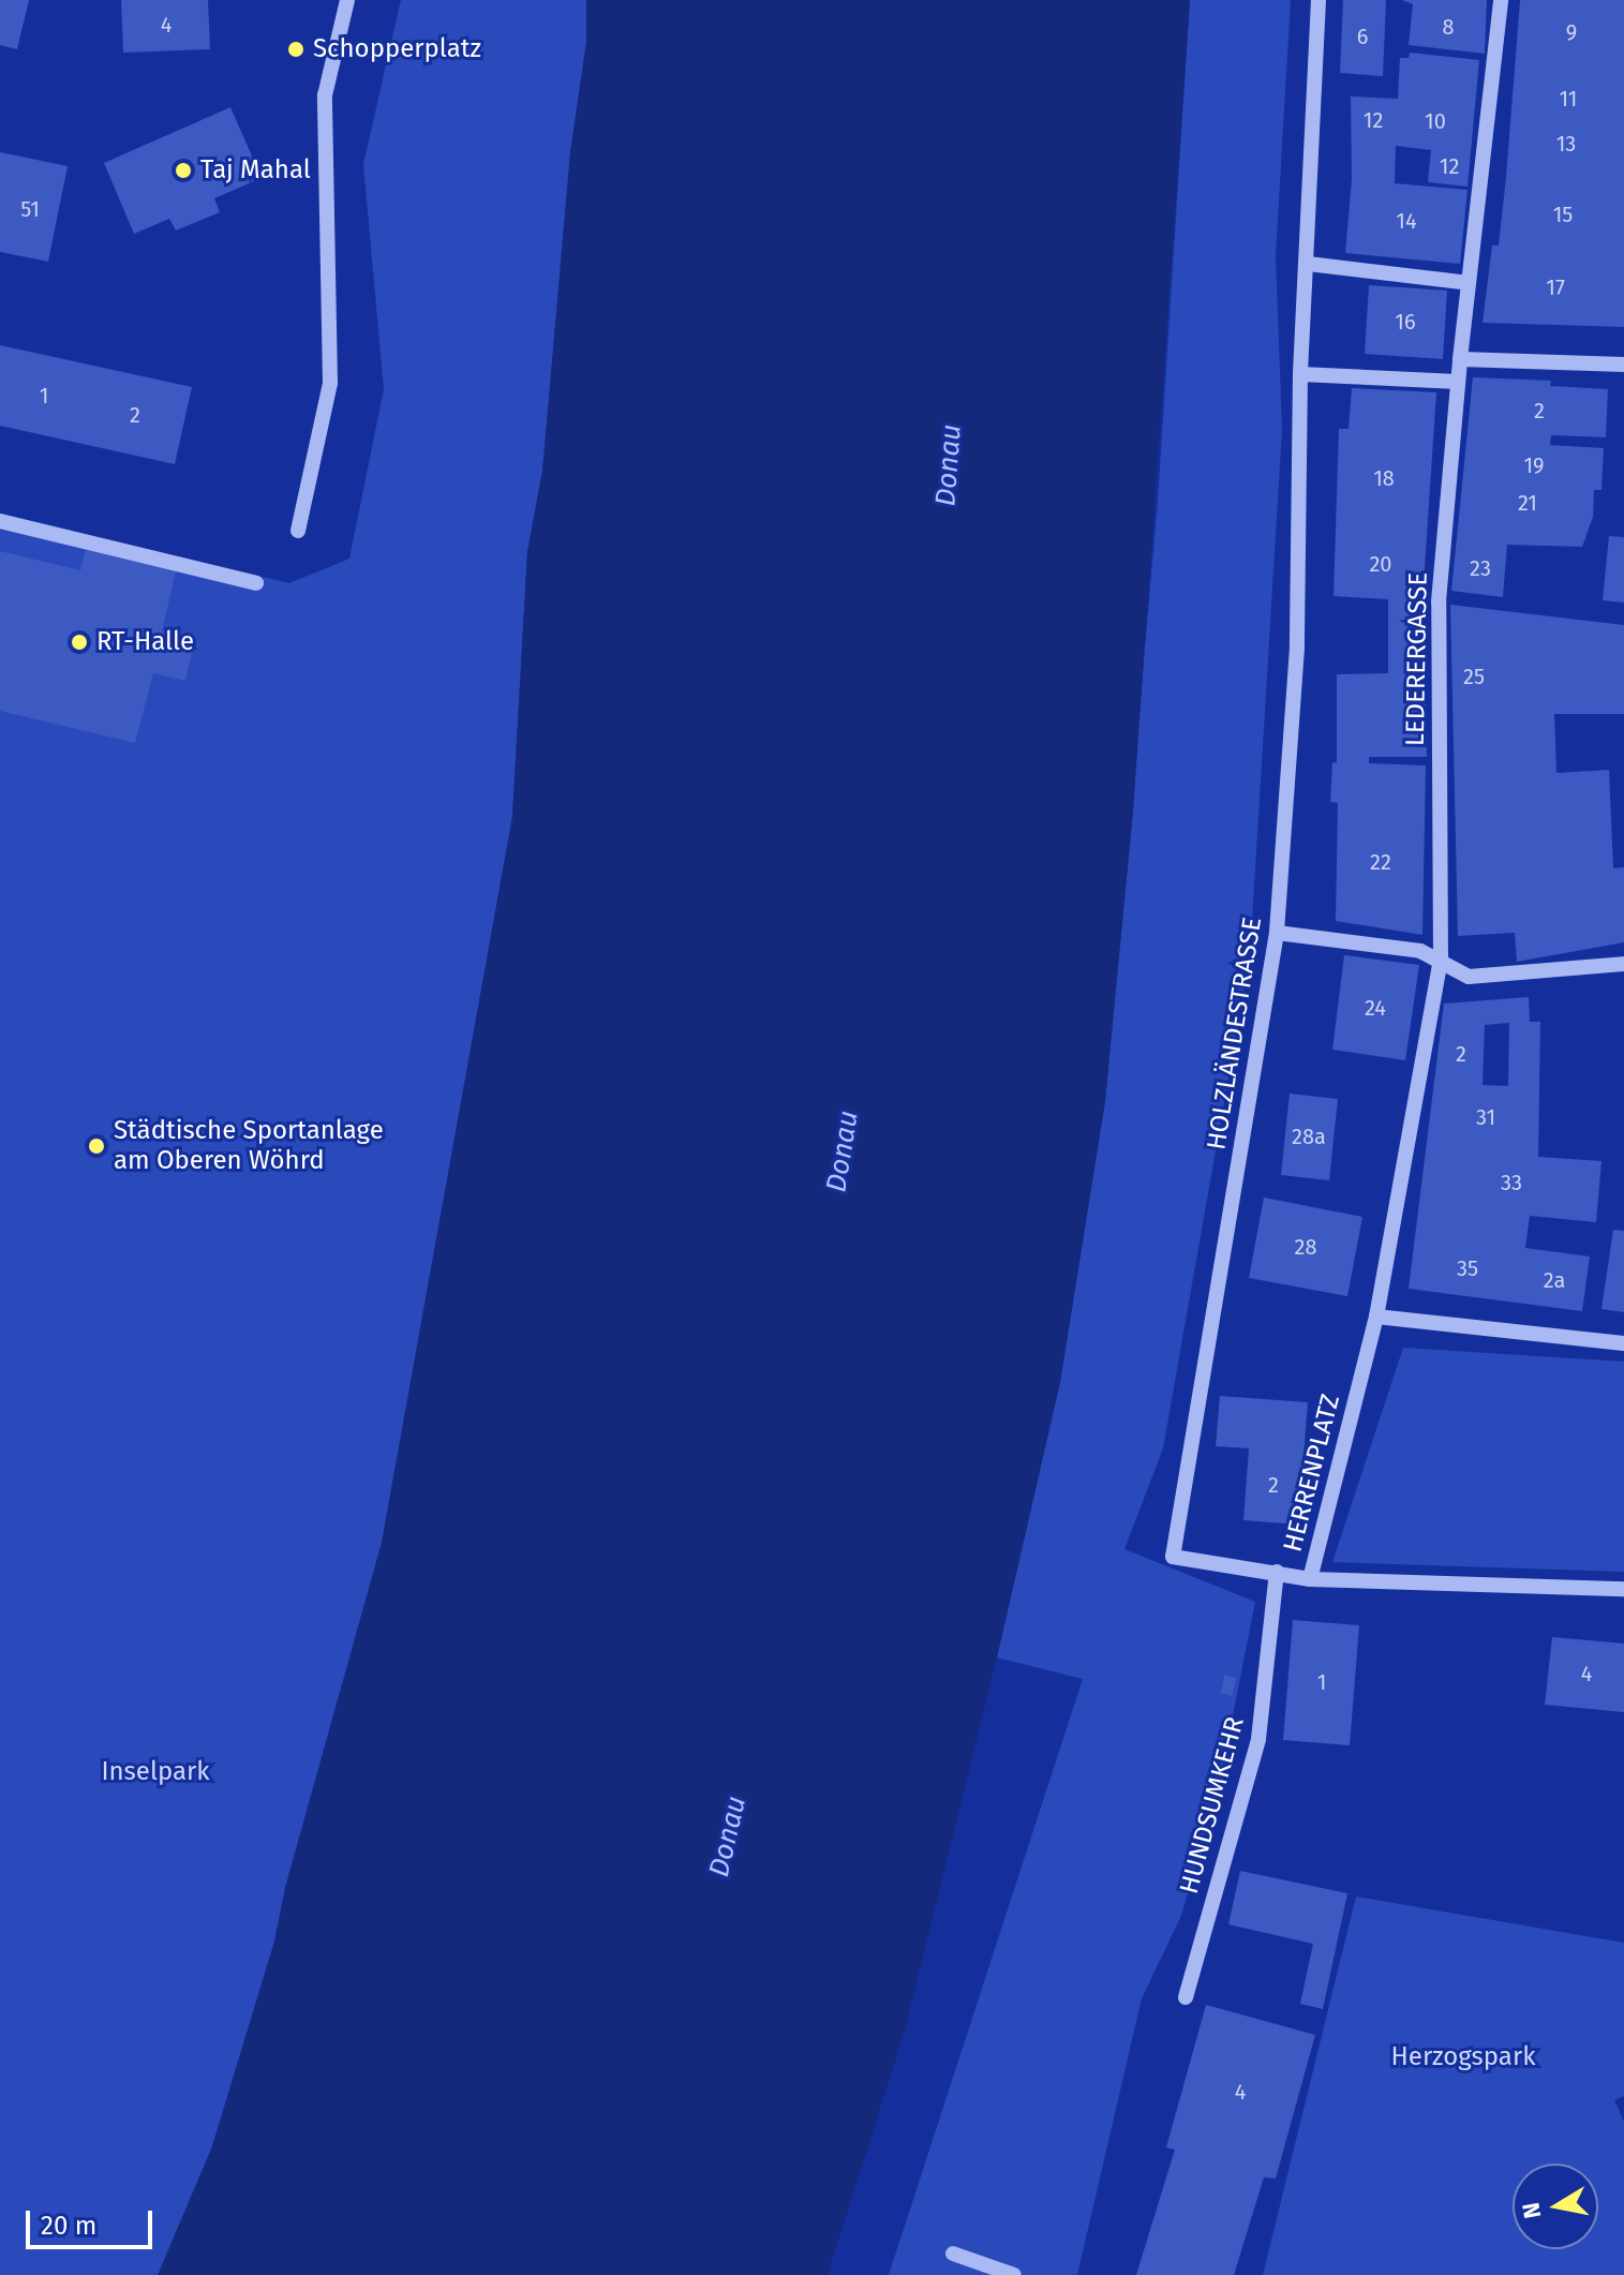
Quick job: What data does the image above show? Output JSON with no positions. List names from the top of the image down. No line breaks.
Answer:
{"streets":{"street":["LEDERERGASSE","HOLZLÄNDESTRASSE","HERRENPLATZ","HUNDSUMKEHR"]},"crossings":[["LEDERERGASSE","HERRENPLATZ"],["HOLZLÄNDESTRASSE","HERRENPLATZ"],["HOLZLÄNDESTRASSE","HUNDSUMKEHR"]],"water":["Donau"],"parks":["Inselpark","Herzogspark"],"places":["Schopperplatz","Taj Mahal","RT-Halle","Städtische Sportanlage am Oberen Wöhrd"],"house_numbers":["4","8","9","6","11","12","10","13","12","51","15","14","17","16","1","2","2","19","18","21","20","23","25","22","24","2","31","28a","33","28","35","2a","2","4","1","4"],"scale_bar":"20 m","north":"left"}
